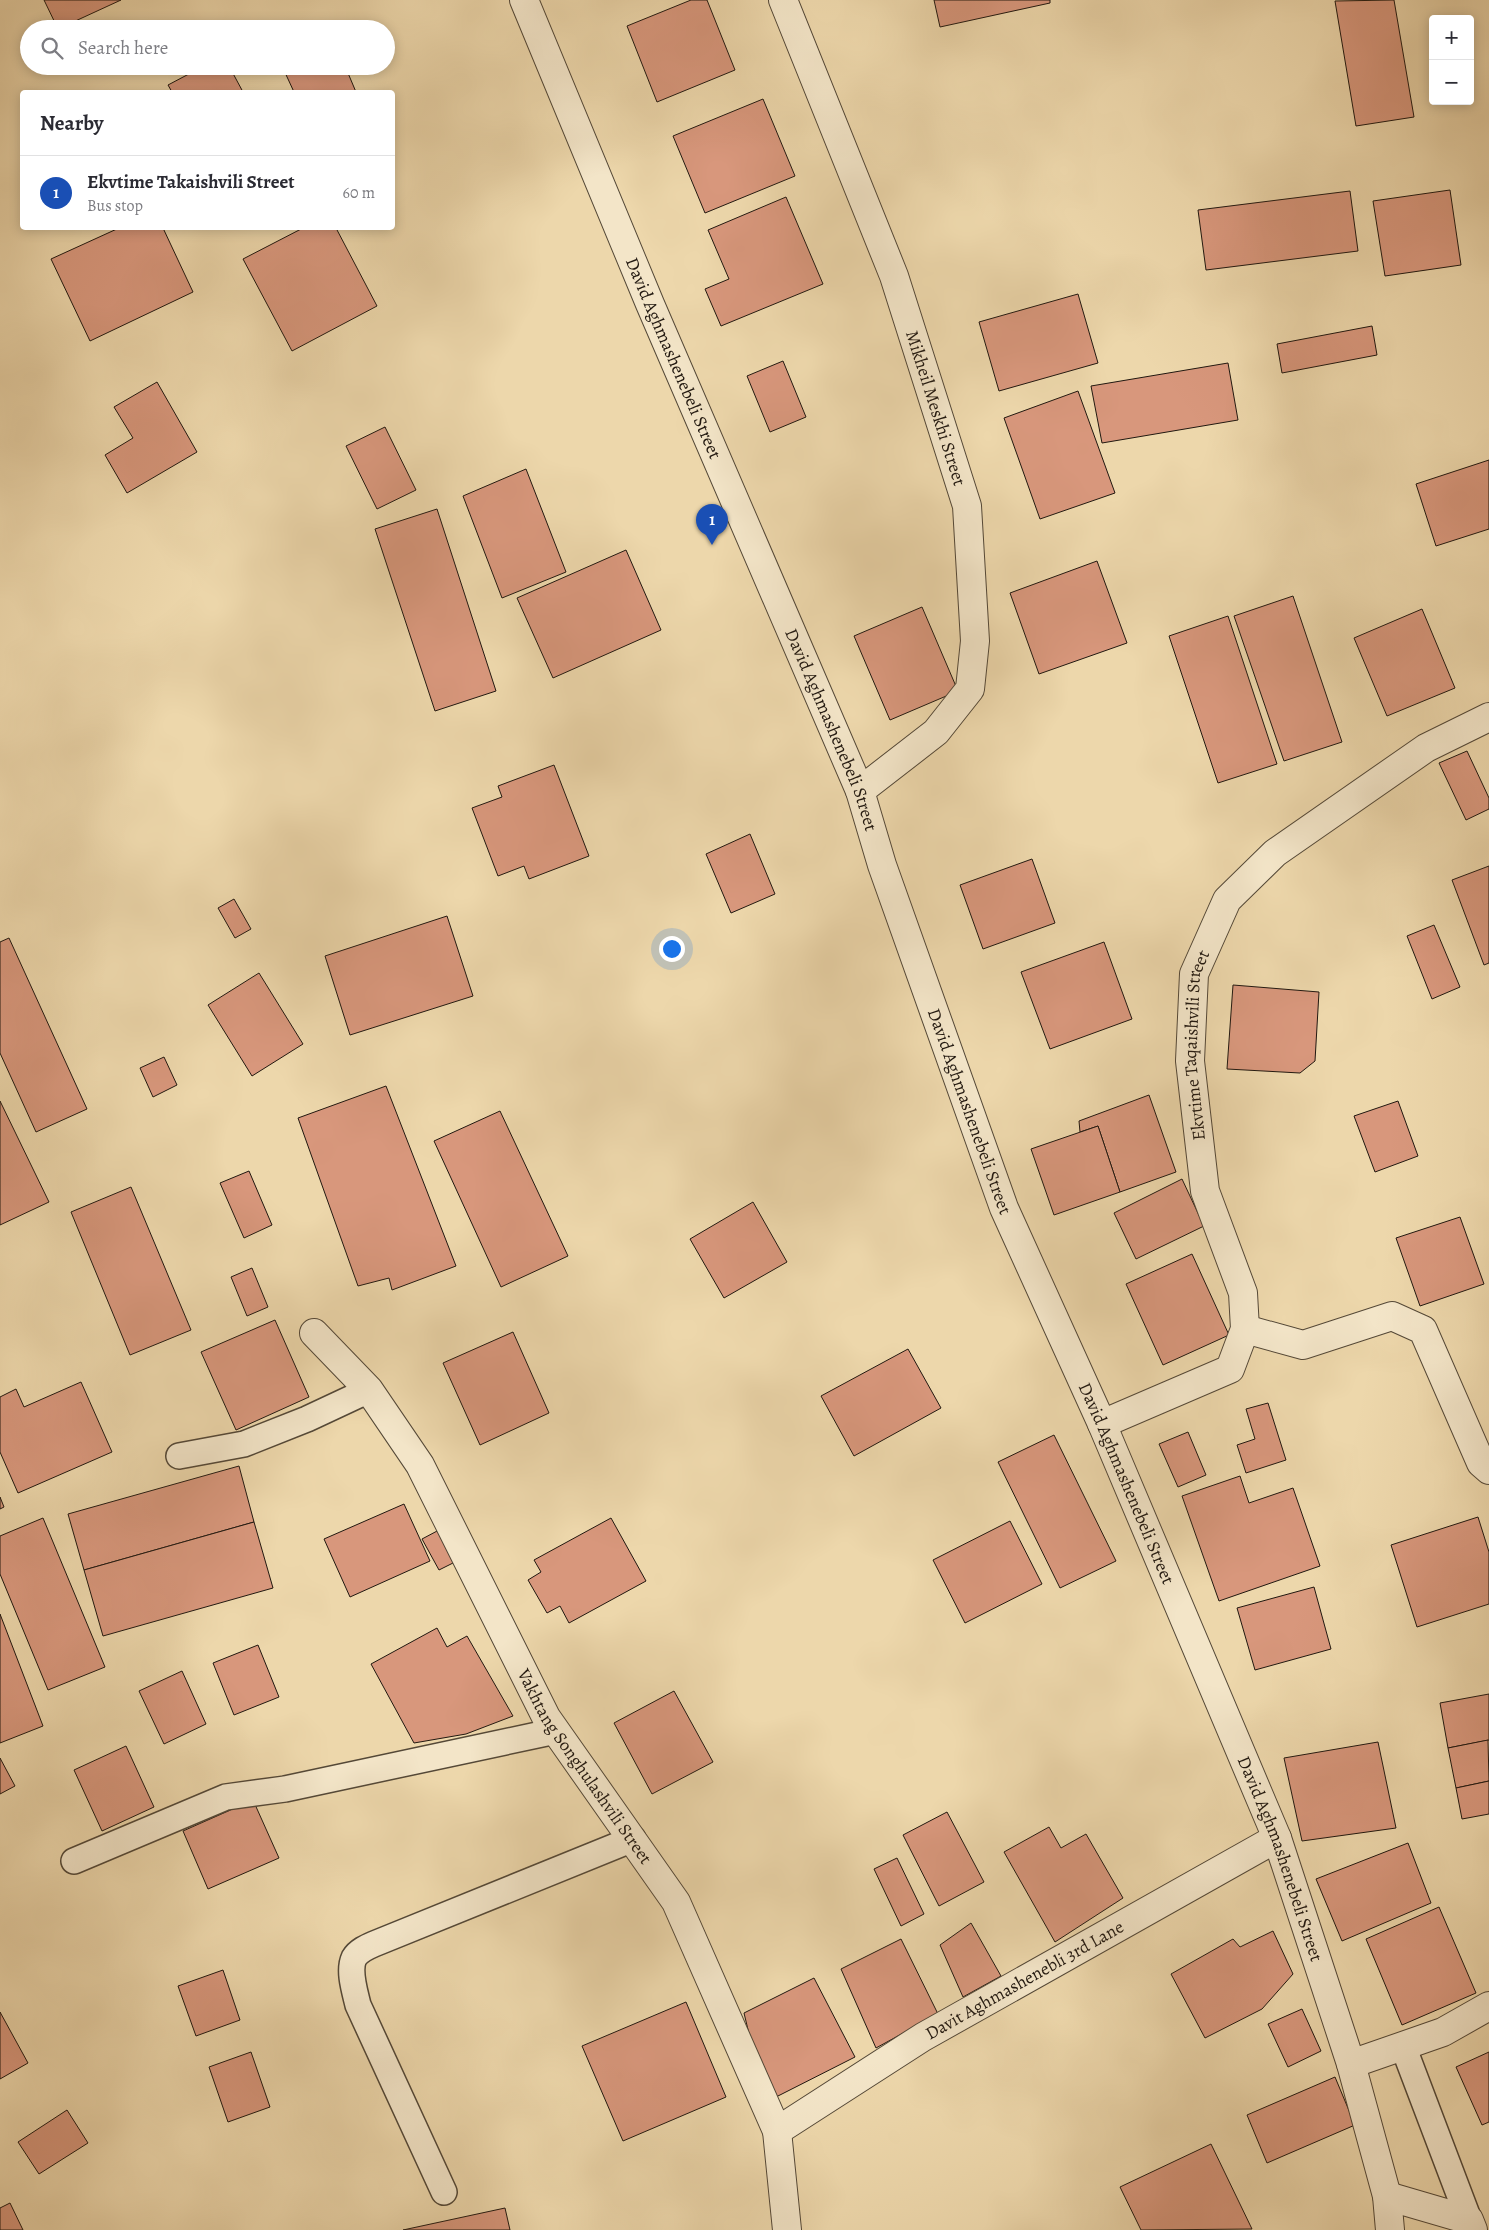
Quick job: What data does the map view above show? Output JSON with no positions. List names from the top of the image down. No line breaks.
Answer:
{"streets":{"street":["David Aghmashenebeli Street","Mikheil Meskhi Street","Ekvtime Taqaishvili Street","Vakhtang Songhulashvili Street","Davit Aghmashenebli 3rd Lane"]},"crossings":[["David Aghmashenebeli Street","Mikheil Meskhi Street"],["David Aghmashenebeli Street","Ekvtime Taqaishvili Street"],["David Aghmashenebeli Street","Davit Aghmashenebli 3rd Lane"],["Vakhtang Songhulashvili Street","Davit Aghmashenebli 3rd Lane"]],"page":{"map_buttons":["+","−"],"search":"Search here","heading":"Nearby","list":[{"mark":"1","name":"Ekvtime Takaishvili Street","note":"Bus stop","value":"60 m"}],"pins":"1"}}
